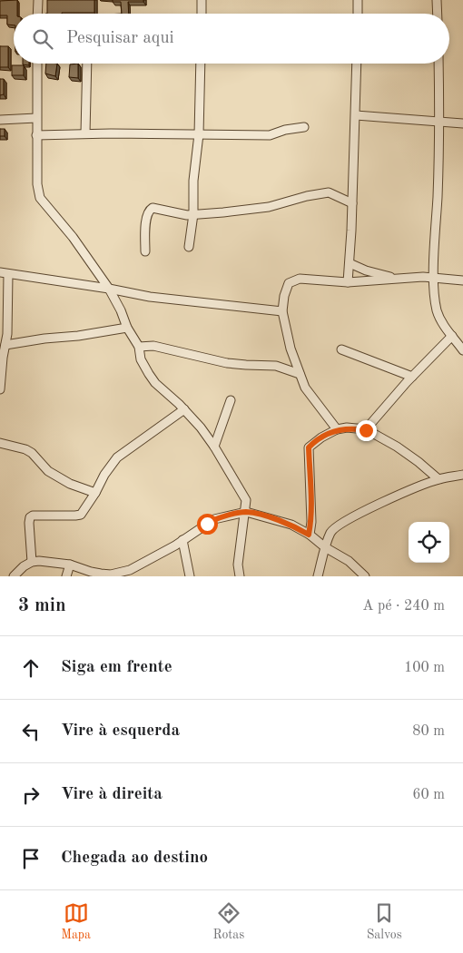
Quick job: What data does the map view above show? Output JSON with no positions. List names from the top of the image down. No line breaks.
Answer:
{"page":{"search":"Pesquisar aqui","heading":["3 min","A pé · 240 m"],"list":[["Siga em frente","100 m"],["Vire à esquerda","80 m"],["Vire à direita","60 m"],"Chegada ao destino"],"nav":["Mapa","Rotas","Salvos"]}}
